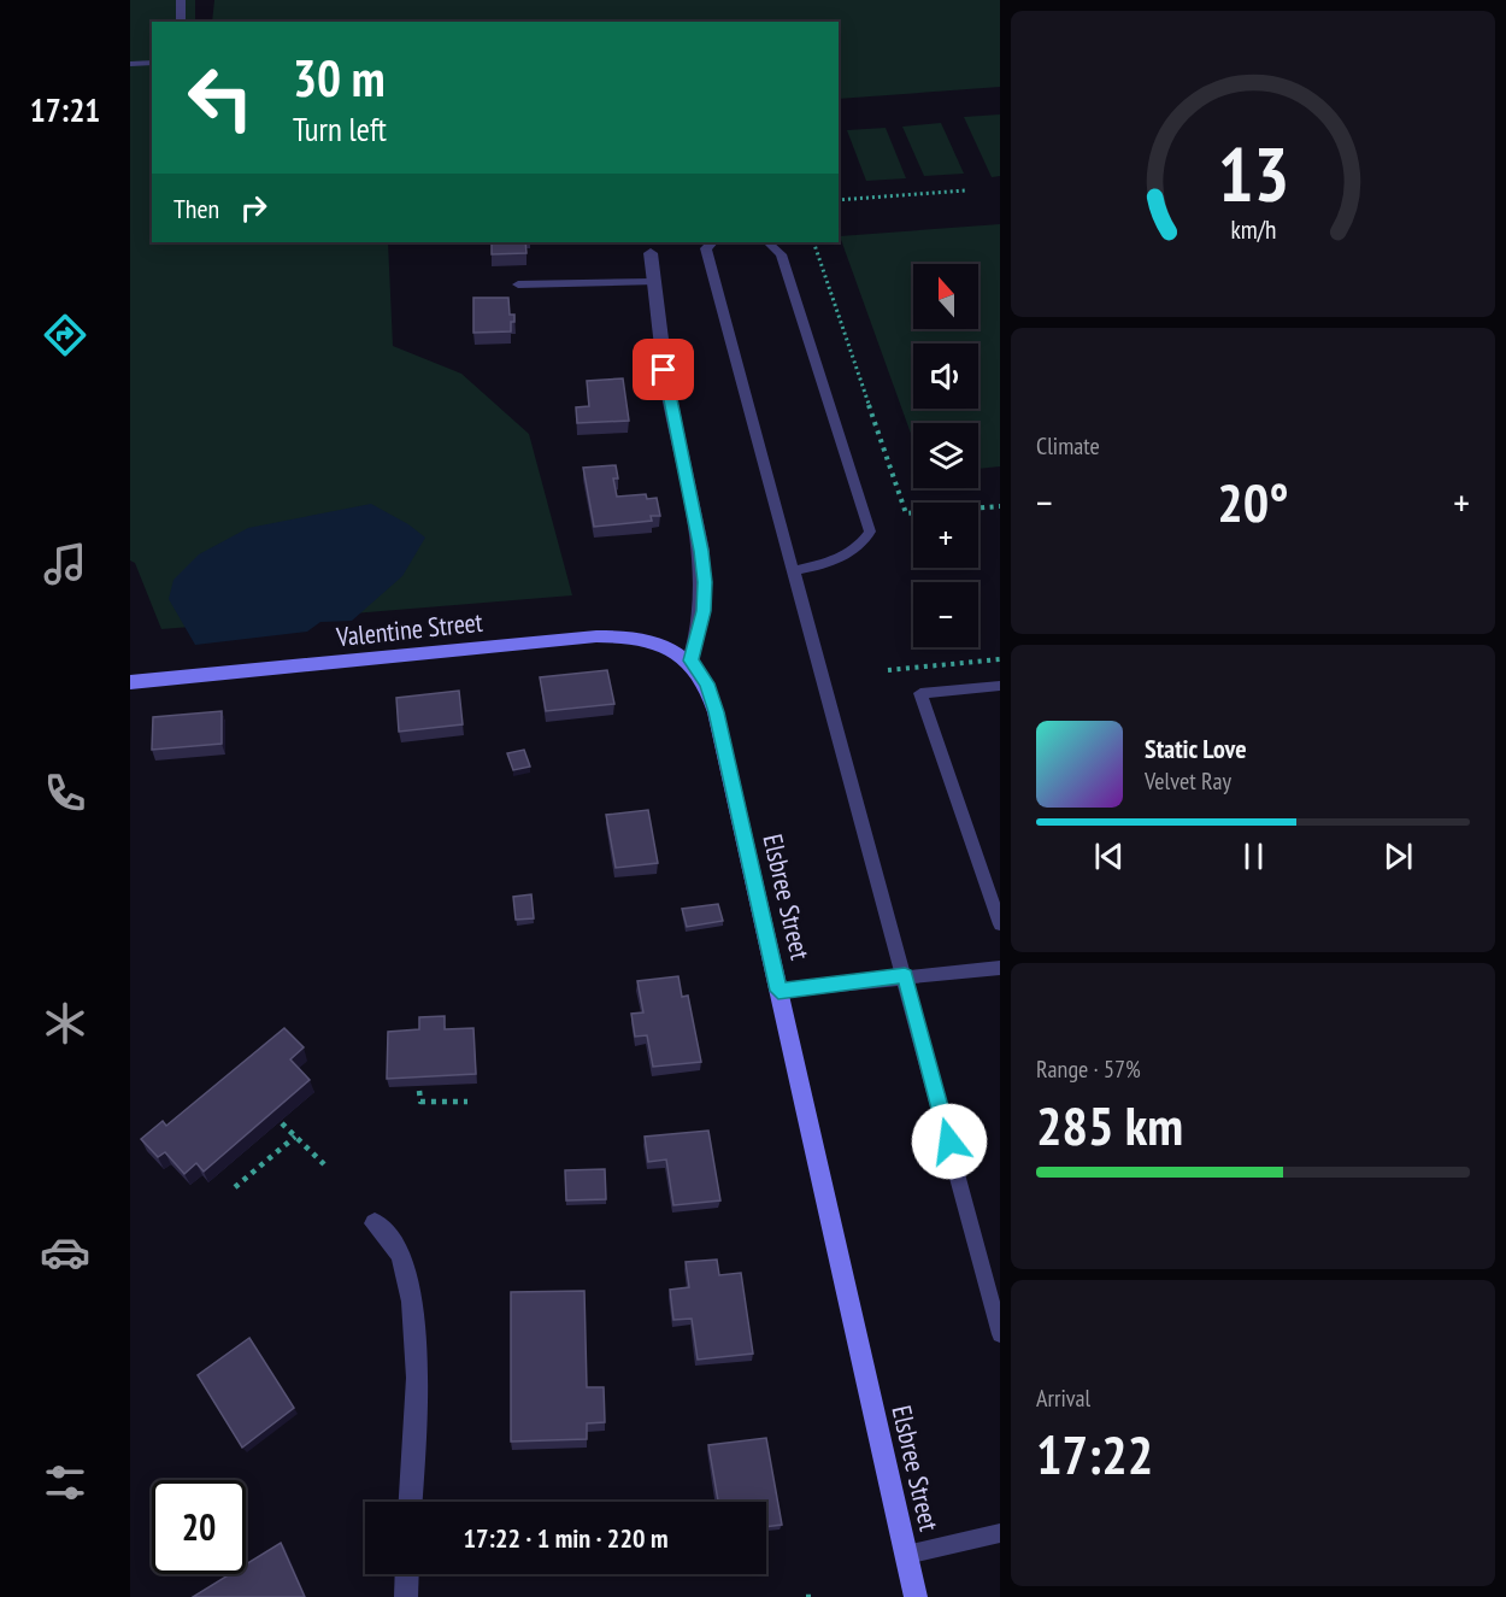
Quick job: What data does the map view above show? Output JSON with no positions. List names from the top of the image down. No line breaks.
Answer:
{"streets":{"street":["Valentine Street","Elsbree Street"]},"crossings":[["Valentine Street","Elsbree Street"]],"north":"top","page":{"tabs":"17:21","turn":["30 m","Turn left"],"then":"Then","map_buttons":["+","−"],"tile":["Climate",["Range · 57%","285 km"],["Arrival","17:22"]],"heat":["−","20°","+"],"song":["Static Love","Velvet Ray"],"limit":"20","trip":"17:22 · 1 min · 220 m","gauge":["13","km/h"]}}
